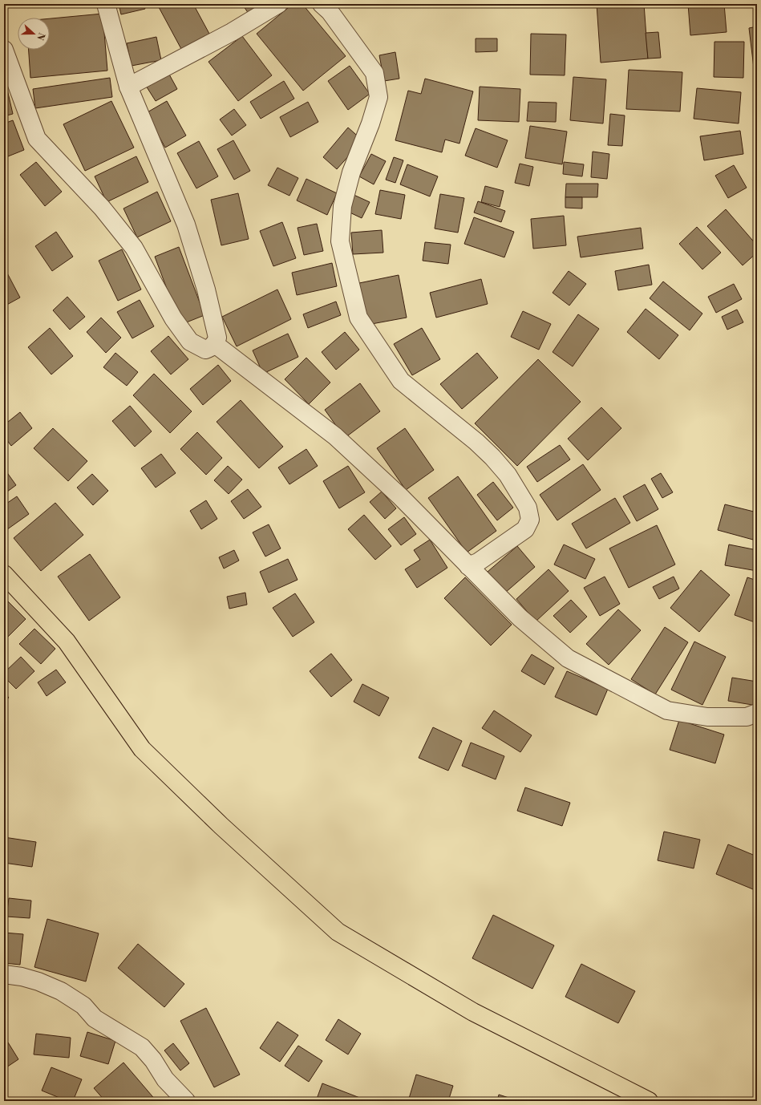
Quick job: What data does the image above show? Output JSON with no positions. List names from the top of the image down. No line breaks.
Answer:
{"north":"right"}
